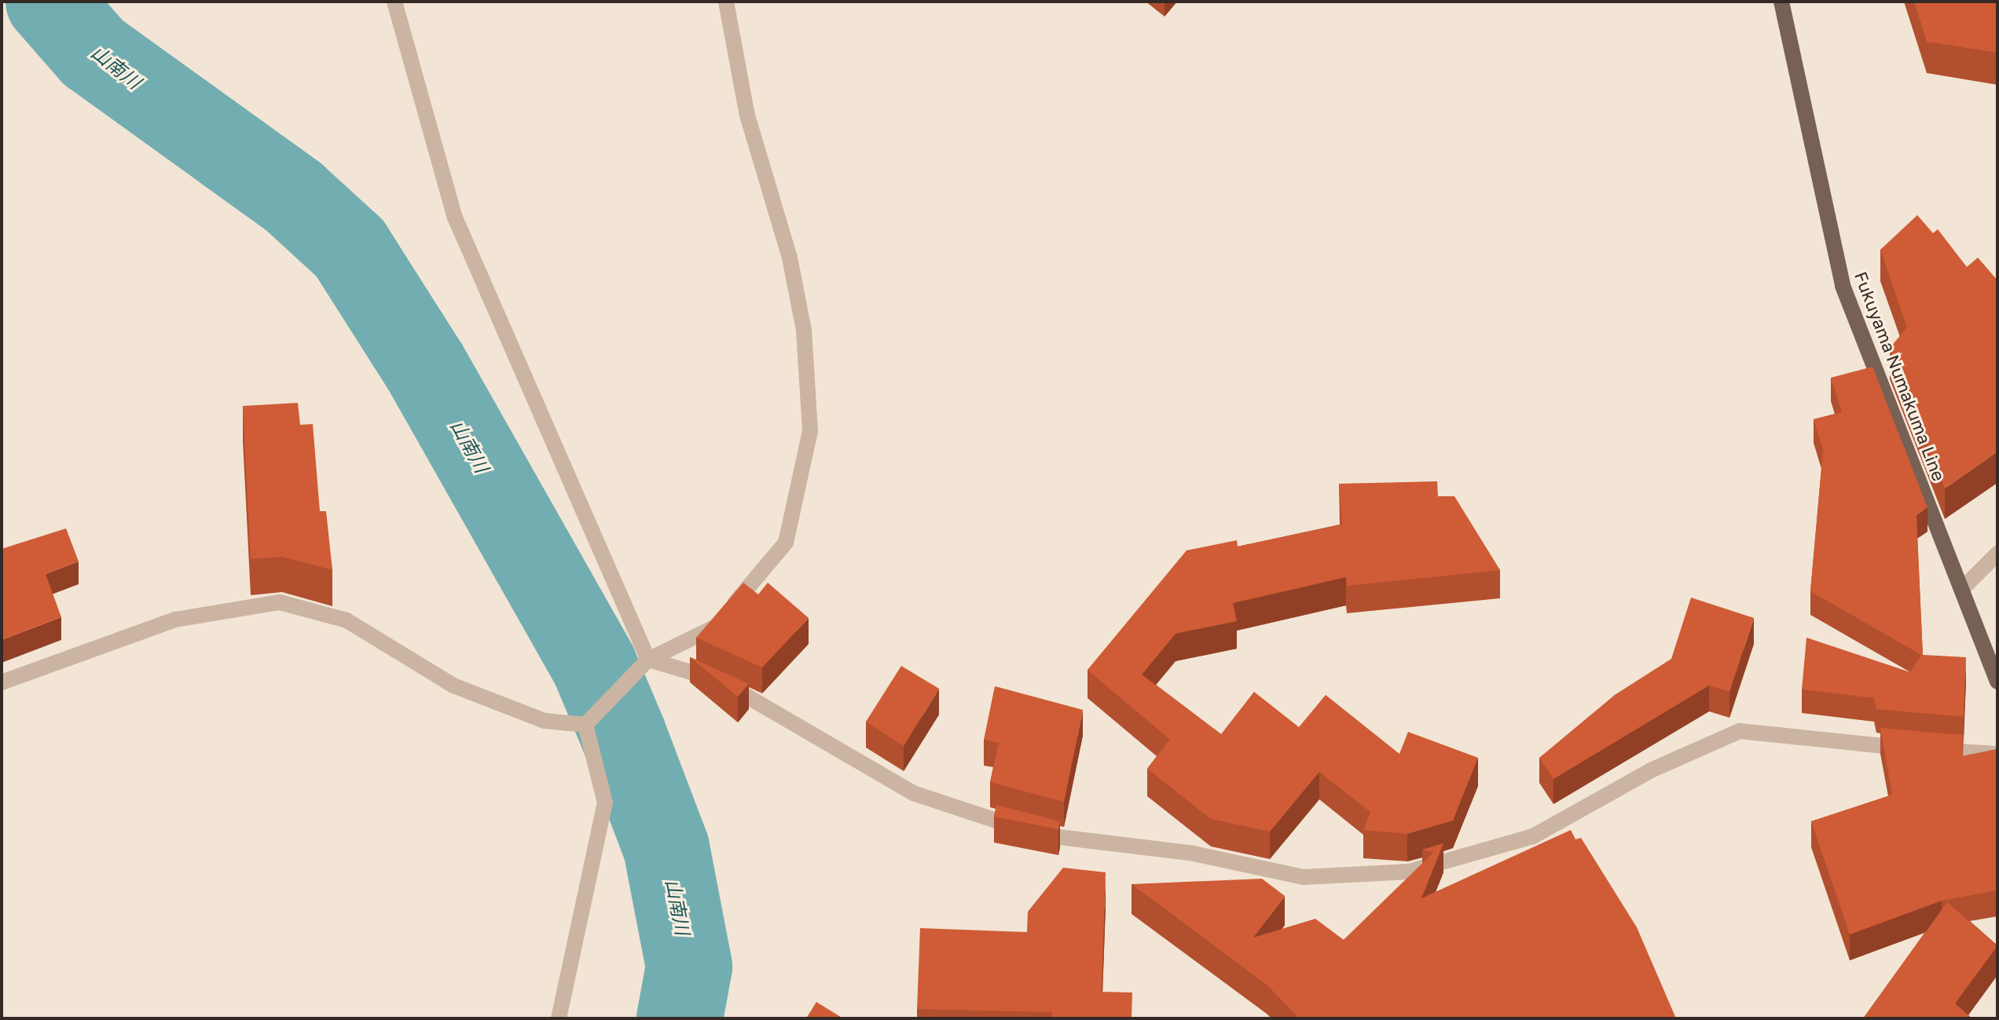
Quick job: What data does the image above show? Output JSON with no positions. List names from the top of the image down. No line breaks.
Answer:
{"streets":{"main road":["Fukuyama Numakuma Line"]},"water":["山南川"]}
